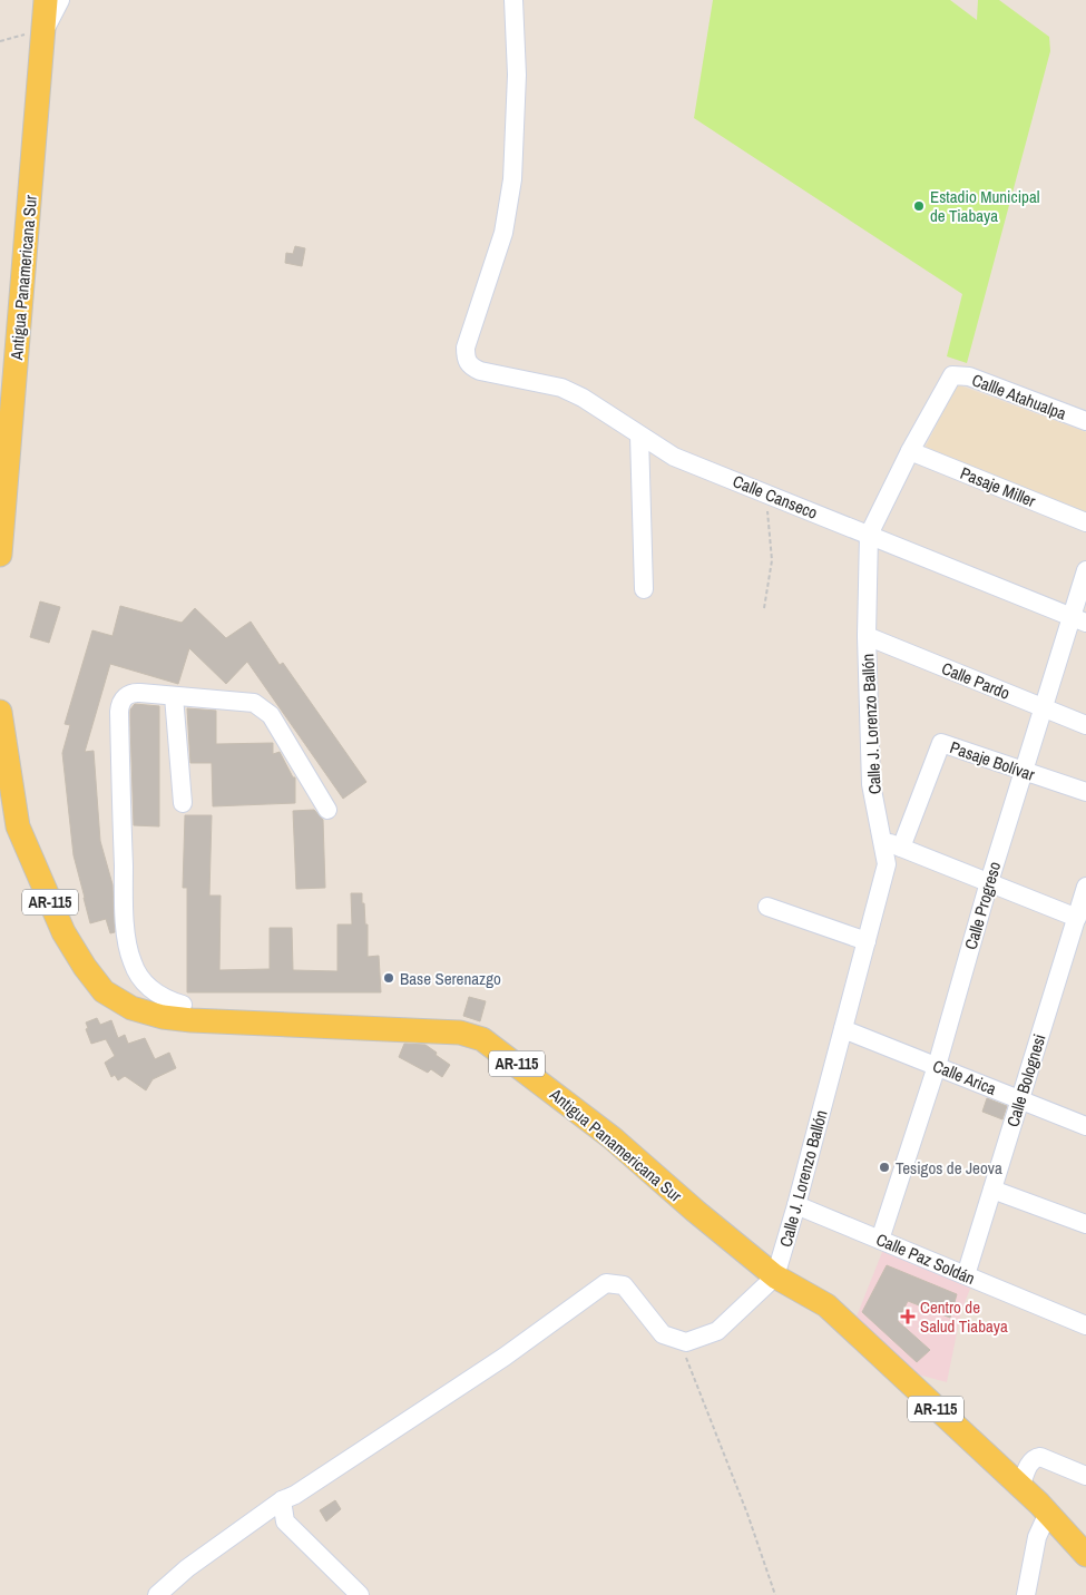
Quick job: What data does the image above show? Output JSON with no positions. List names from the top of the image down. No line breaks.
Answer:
{"streets":{"main road":["Antigua Panamericana Sur","AR-115"],"street":["Callle Atahualpa","Pasaje Miller","Calle Canseco","Calle Pardo","Calle J. Lorenzo Ballón","Pasaje Bolívar","Calle Progreso","Calle Arica","Calle Bolognesi","Calle Paz Soldán"]},"crossings":[["Antigua Panamericana Sur","Calle J. Lorenzo Ballón"],["Callle Atahualpa","Calle J. Lorenzo Ballón"],["Pasaje Miller","Calle J. Lorenzo Ballón"],["Calle Canseco","Calle J. Lorenzo Ballón"],["Calle Canseco","Calle Progreso"],["Calle Pardo","Calle J. Lorenzo Ballón"],["Calle Pardo","Calle Progreso"],["Calle J. Lorenzo Ballón","Calle Arica"],["Calle J. Lorenzo Ballón","Calle Paz Soldán"],["Pasaje Bolívar","Calle Progreso"],["Calle Progreso","Calle Arica"],["Calle Progreso","Calle Paz Soldán"],["Calle Arica","Calle Bolognesi"],["Calle Bolognesi","Calle Paz Soldán"]],"places":{"other":["Estadio Municipal de Tiabaya","Base Serenazgo","Tesigos de Jeova"],"health":["Centro de Salud Tiabaya"]}}
